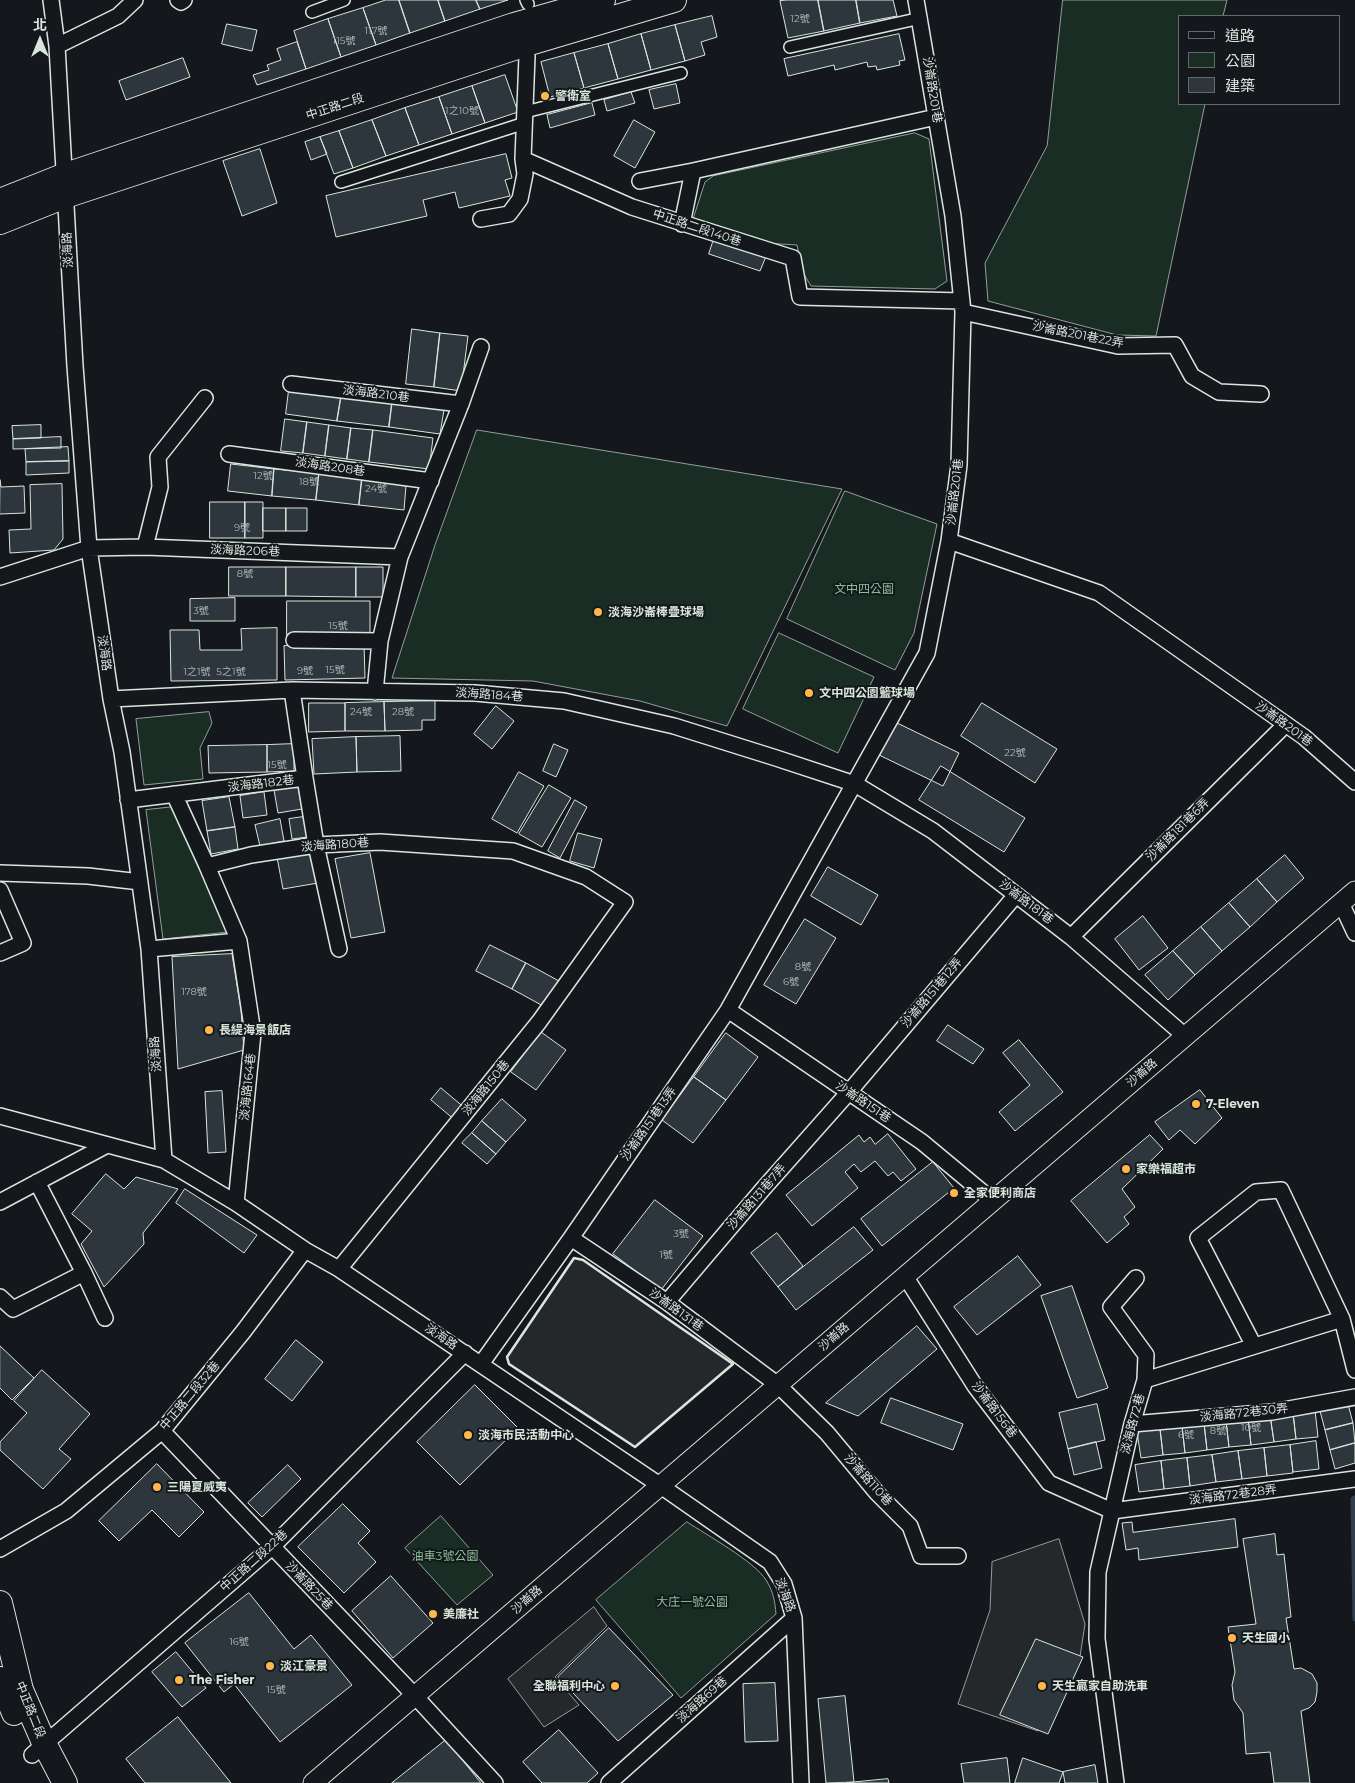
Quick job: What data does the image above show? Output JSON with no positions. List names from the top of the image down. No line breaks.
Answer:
{"streets":{"main road":["中正路二段"],"street":["沙崙路201巷","中正路二段140巷","淡海路","沙崙路201巷22弄","淡海路210巷","淡海路208巷","淡海路206巷","淡海路184巷","淡海路182巷","沙崙路181巷6弄","淡海路180巷","沙崙路181巷","沙崙路151巷12弄","沙崙路","淡海路164巷","淡海路150巷","沙崙路151巷","沙崙路151巷13弄","沙崙路131巷7弄","沙崙路131巷","中正路二段32巷","沙崙路156巷","淡海路72巷30弄","淡海路72巷","沙崙路110巷","淡海路72巷28弄","中正路二段22巷","沙崙路25巷","淡海路69巷"]},"crossings":[["沙崙路201巷","中正路二段140巷"],["沙崙路201巷","沙崙路201巷22弄"],["沙崙路201巷","沙崙路181巷6弄"],["中正路二段","淡海路"],["中正路二段","中正路二段22巷"],["中正路二段140巷","沙崙路201巷22弄"],["淡海路","淡海路206巷"],["淡海路","淡海路184巷"],["淡海路","淡海路182巷"],["淡海路","沙崙路"],["淡海路","淡海路164巷"],["淡海路","淡海路150巷"],["淡海路","沙崙路151巷13弄"],["淡海路","中正路二段32巷"],["淡海路","中正路二段22巷"],["淡海路","淡海路69巷"],["淡海路184巷","淡海路182巷"],["淡海路184巷","沙崙路181巷"],["沙崙路181巷6弄","沙崙路181巷"],["淡海路180巷","淡海路150巷"],["沙崙路181巷","沙崙路151巷12弄"],["沙崙路181巷","沙崙路"],["沙崙路151巷12弄","沙崙路151巷"],["沙崙路151巷12弄","沙崙路131巷7弄"],["沙崙路","沙崙路151巷"],["沙崙路","沙崙路131巷"],["沙崙路","沙崙路156巷"],["沙崙路","沙崙路110巷"],["沙崙路","沙崙路25巷"],["沙崙路151巷","沙崙路151巷13弄"],["沙崙路151巷","沙崙路131巷7弄"],["沙崙路151巷13弄","沙崙路131巷"],["沙崙路131巷7弄","沙崙路131巷"],["沙崙路131巷","沙崙路110巷"],["中正路二段32巷","沙崙路25巷"],["沙崙路156巷","淡海路72巷"],["沙崙路156巷","淡海路72巷28弄"],["淡海路72巷30弄","淡海路72巷"],["淡海路72巷","淡海路72巷28弄"],["中正路二段22巷","沙崙路25巷"]],"parks":["文中四公園","油車3號公園","大庄一號公園"],"places":["警衛室","淡海沙崙棒疊球場","文中四公園籃球場","長緹海景飯店","7-Eleven","家樂福超市","全家便利商店","淡海市民活動中心","三陽夏威夷","美廉社","天生國小","淡江豪景","The Fisher","全聯福利中心","天生贏家自助洗車"],"house_numbers":["12號","117號","115號","1之10號","12號","18號","24號","9號","8號","3號","15號","15號","9號","1之1號","5之1號","24號","28號","22號","15號","8號","6號","178號","3號","1號","10號","8號","6號","16號","15號"],"legend":["道路","公園","建築"],"north":"top"}
